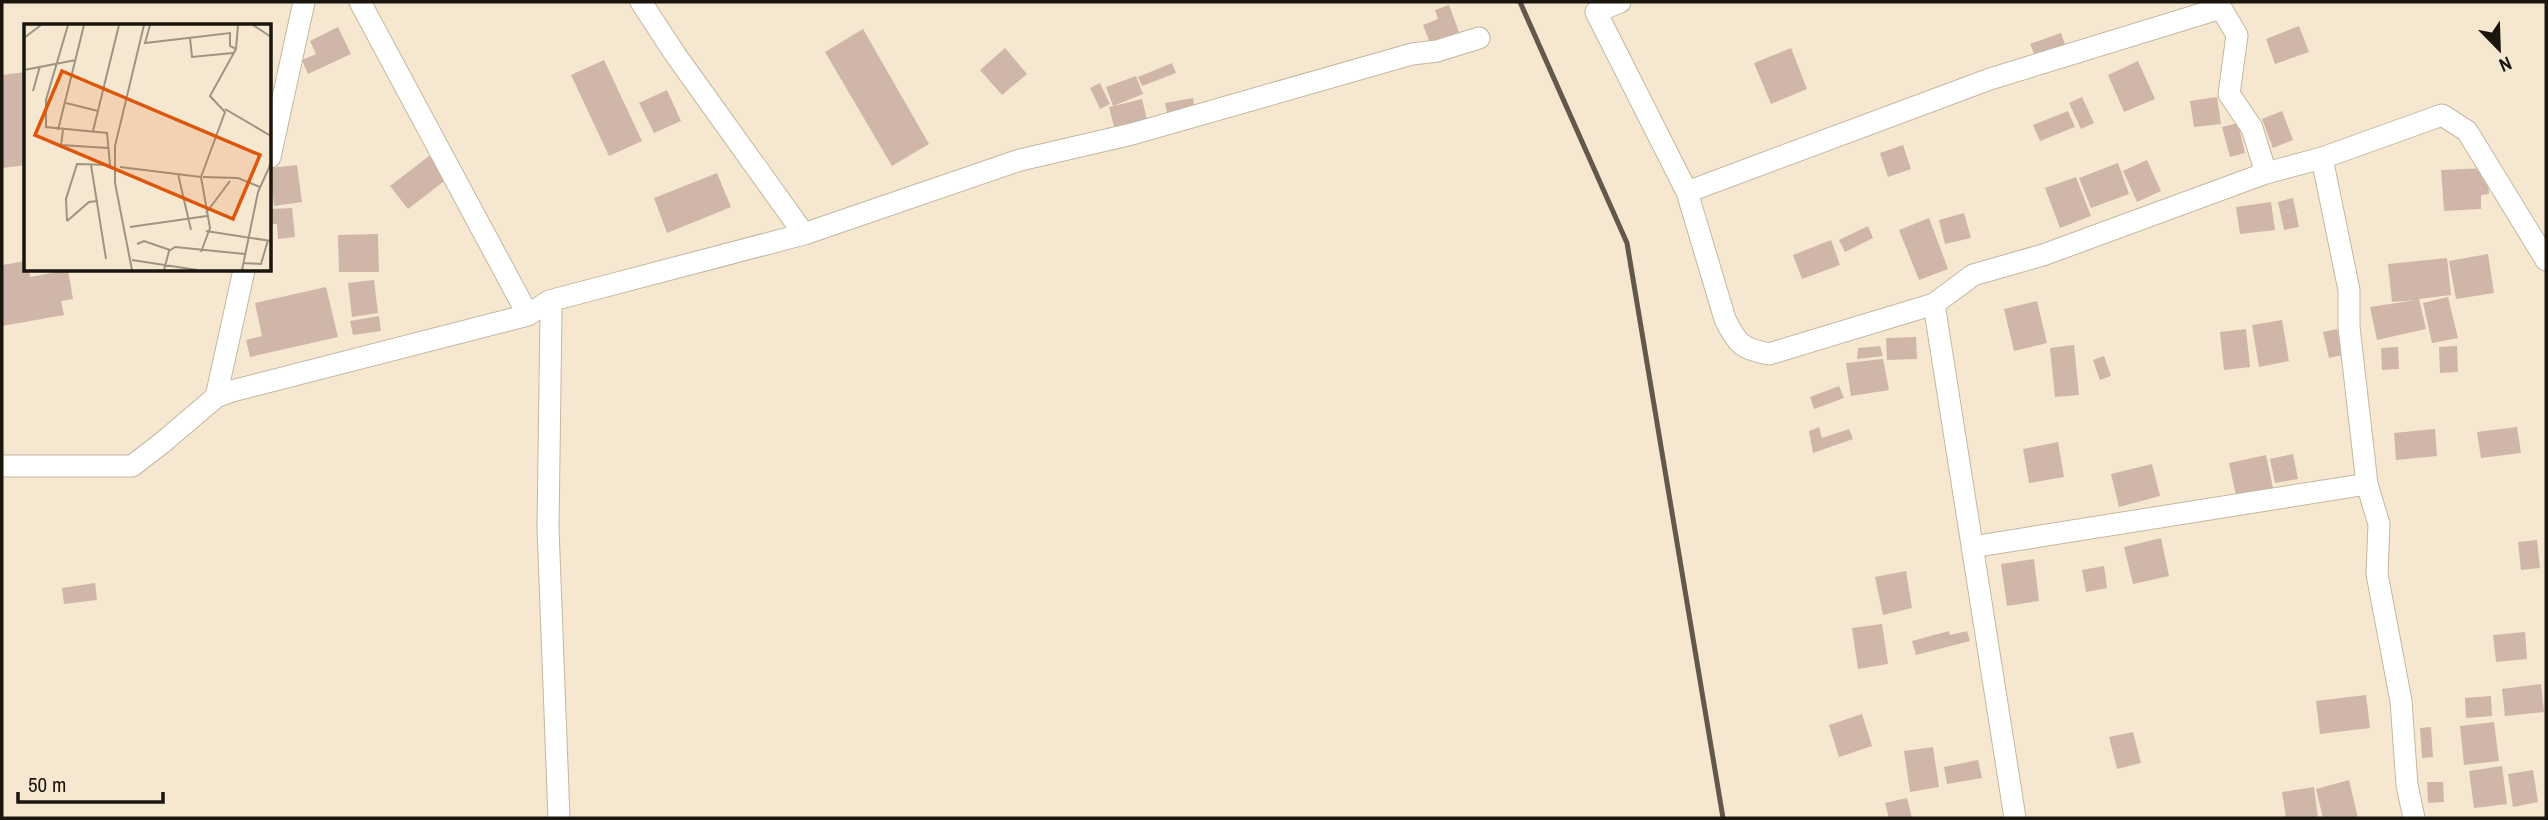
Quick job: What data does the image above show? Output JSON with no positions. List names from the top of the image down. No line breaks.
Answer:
{"scale_bar":"50 m","north":"bottom right"}
